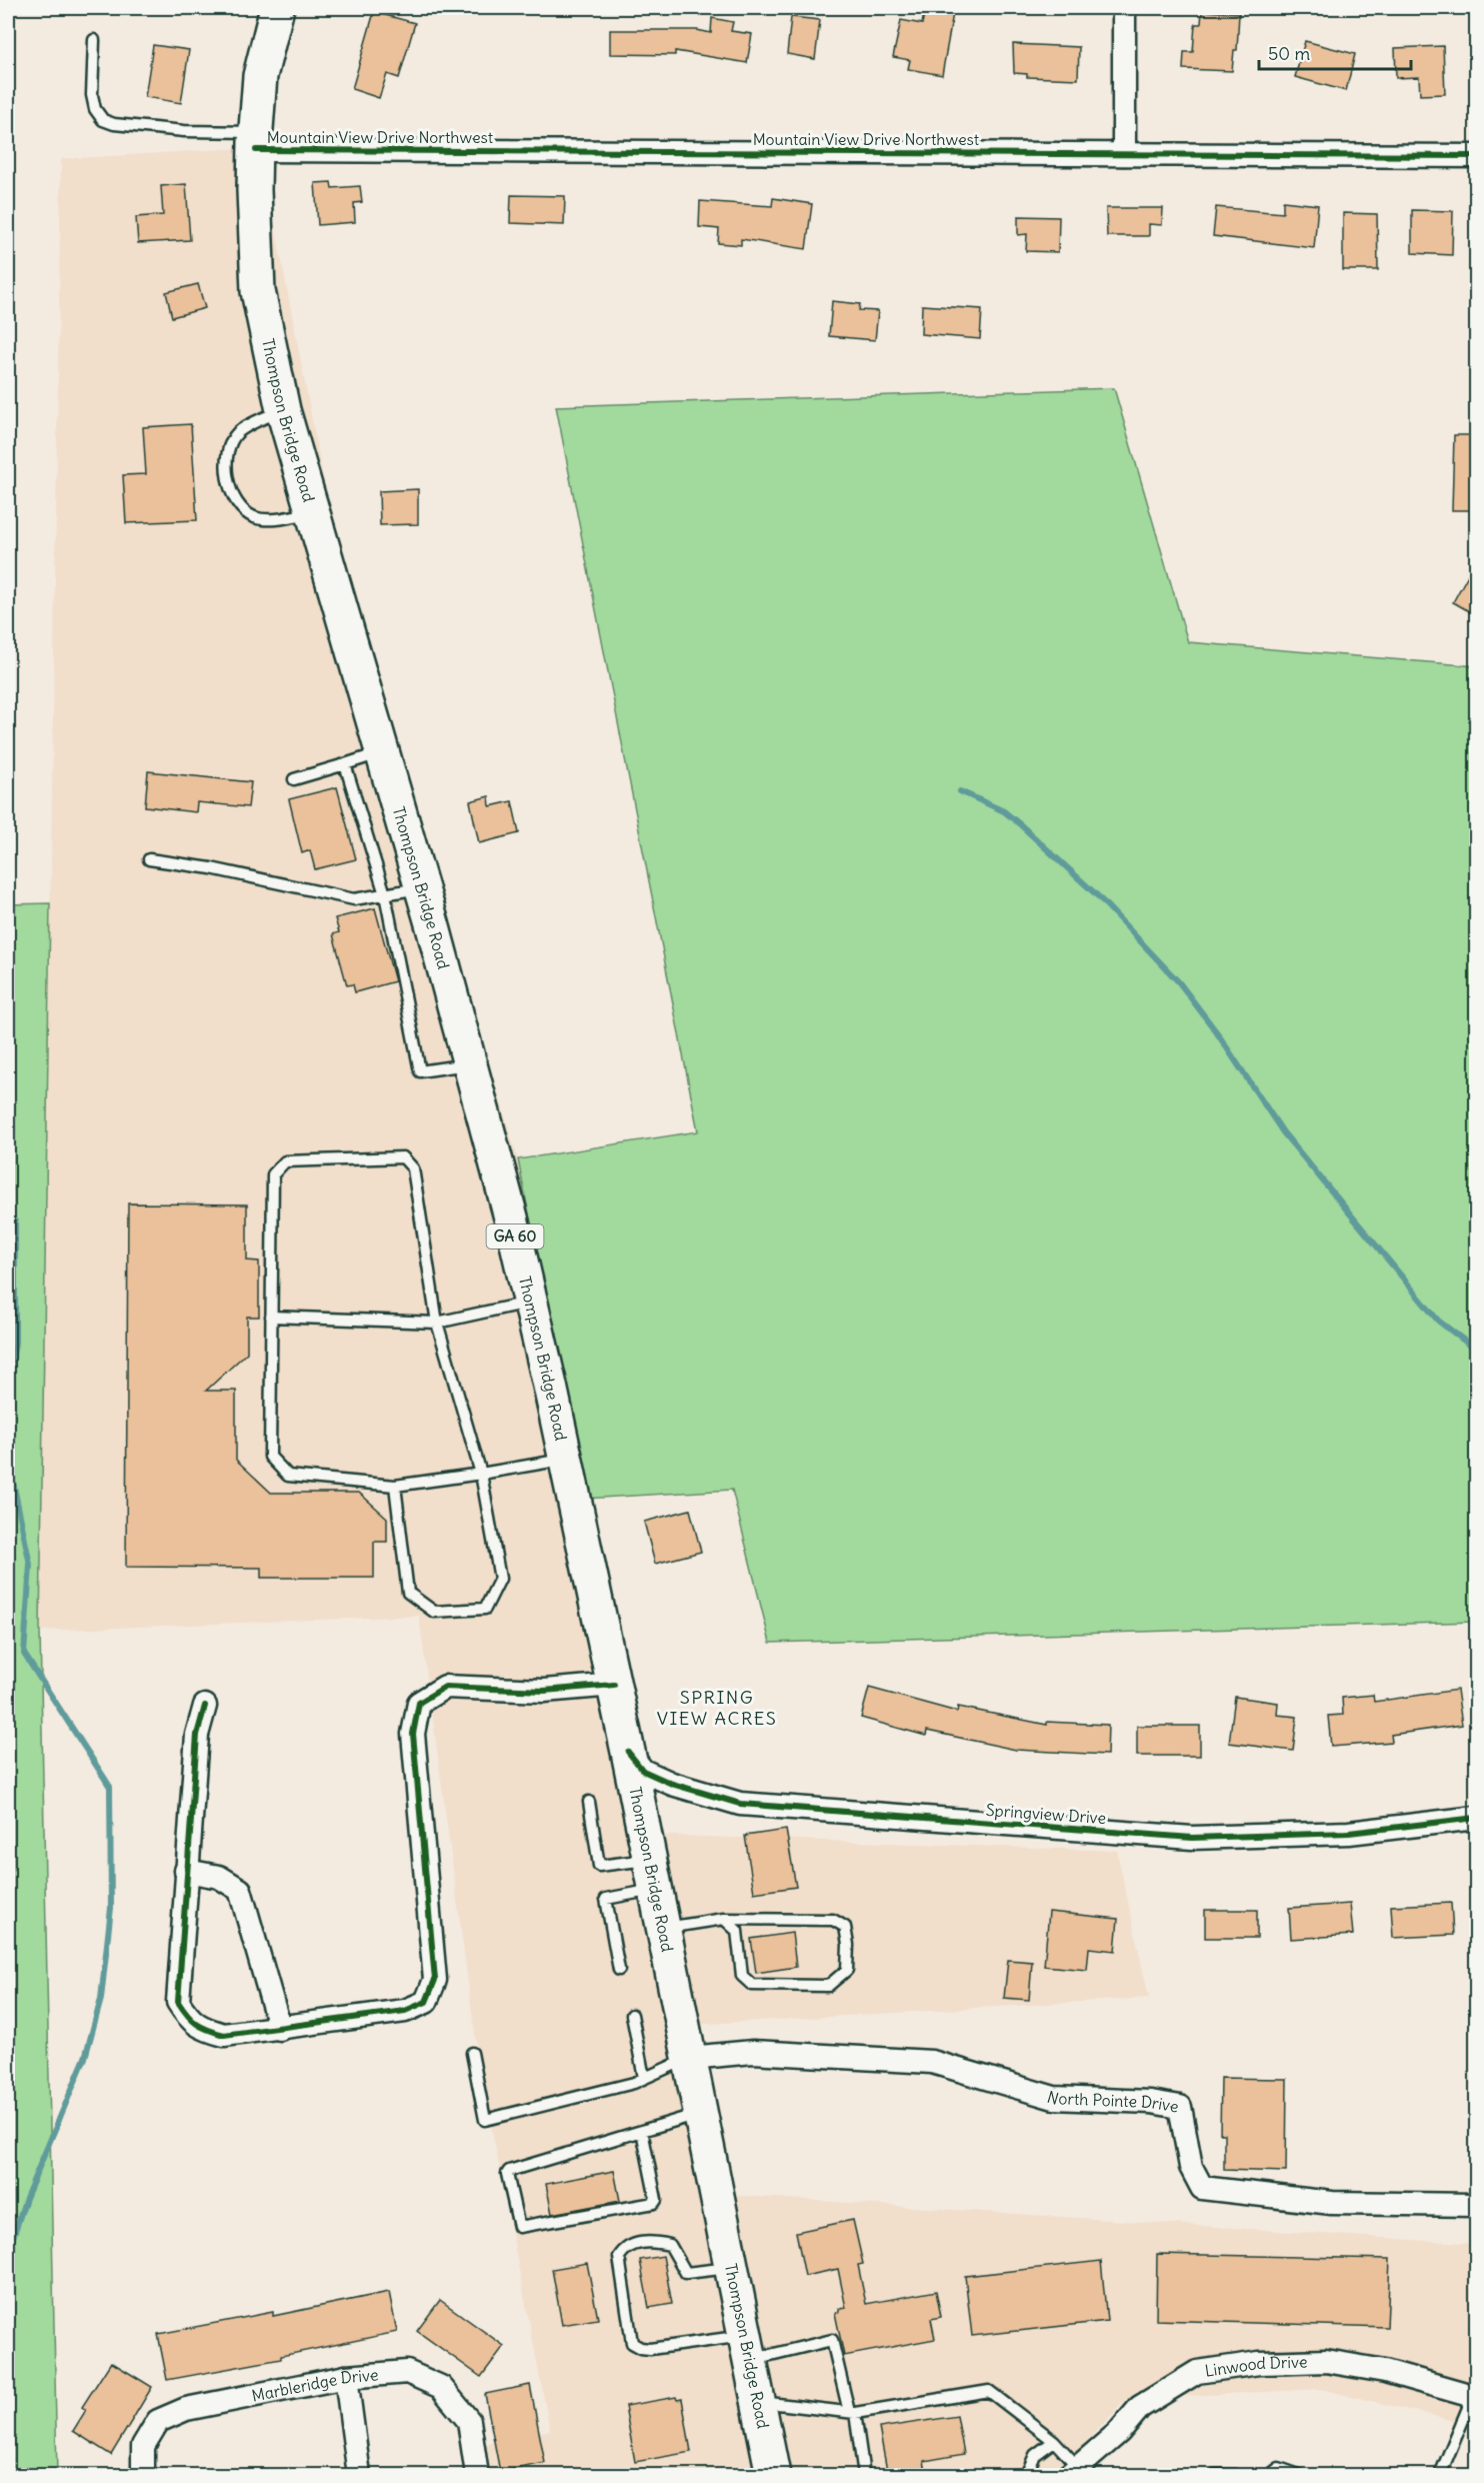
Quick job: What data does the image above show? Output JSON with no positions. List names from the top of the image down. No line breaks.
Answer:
{"streets":{"highway":["Thompson Bridge Road","GA 60"],"street":["Mountain View Drive Northwest","Springview Drive","North Pointe Drive","Linwood Drive","Marbleridge Drive"]},"crossings":[["Mountain View Drive Northwest","Thompson Bridge Road"],["Thompson Bridge Road","Springview Drive"],["Thompson Bridge Road","North Pointe Drive"]],"districts":["SPRING VIEW ACRES"],"scale_bar":"50 m"}
